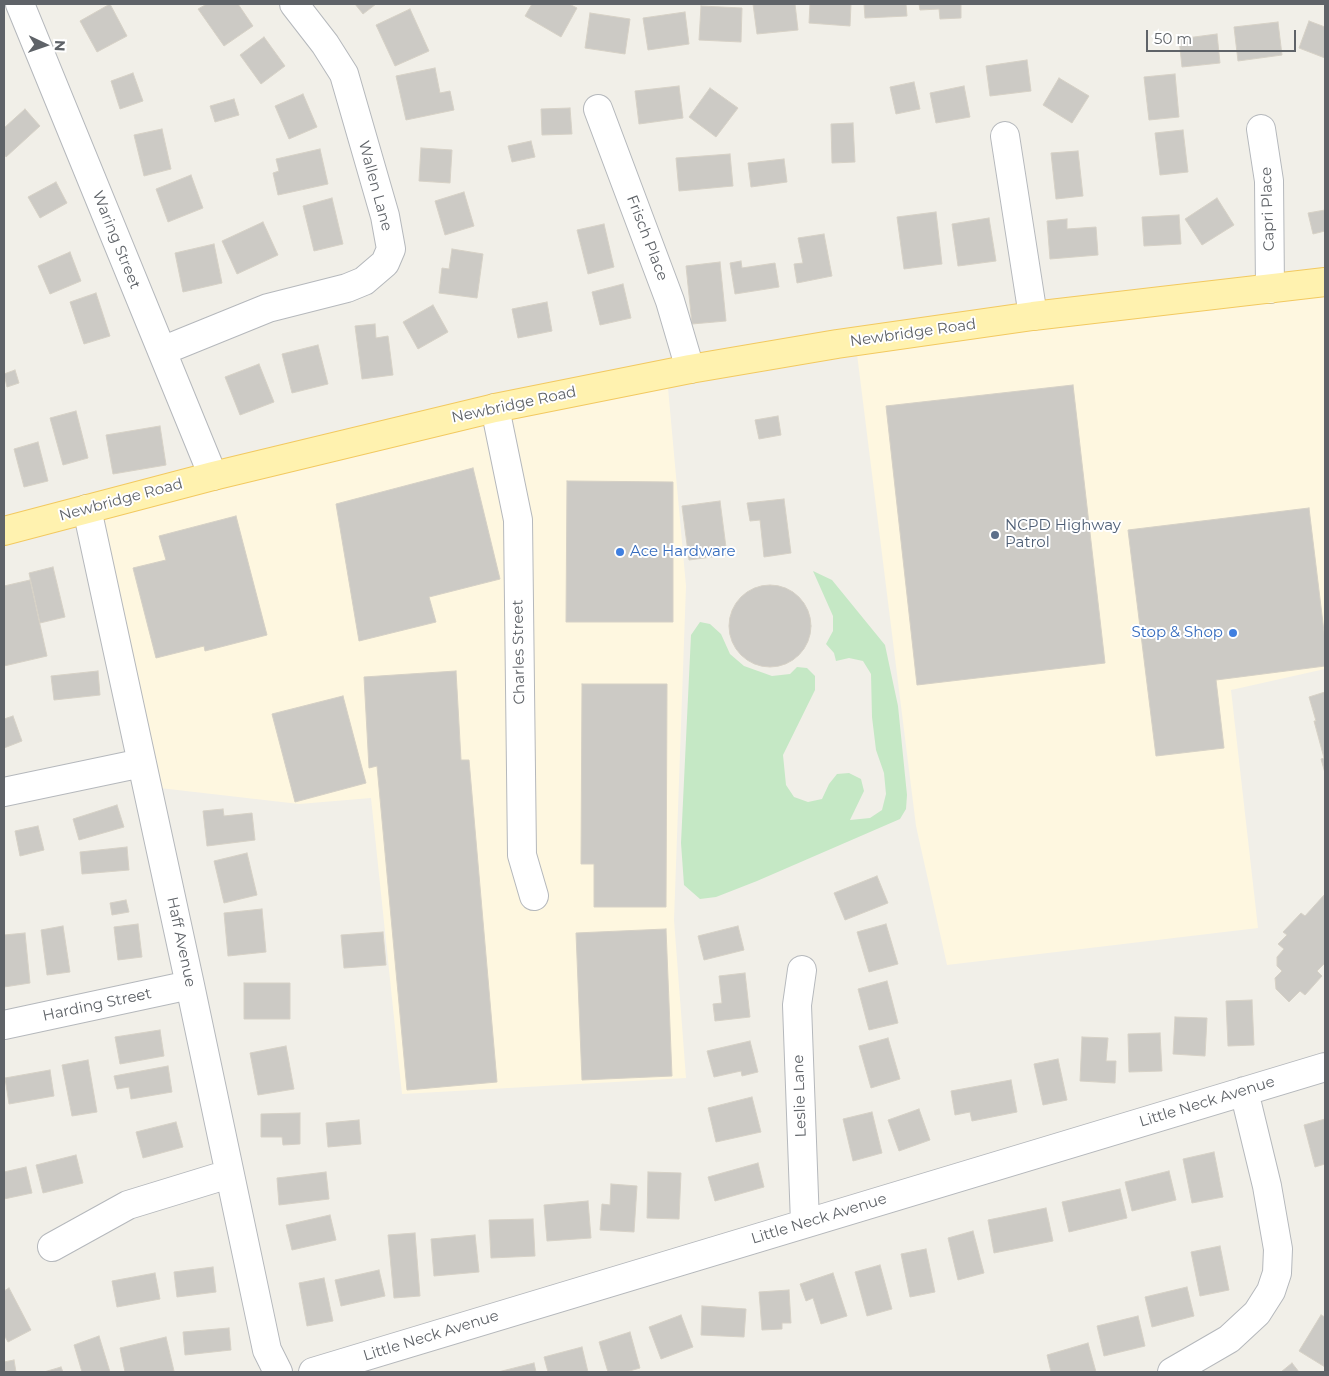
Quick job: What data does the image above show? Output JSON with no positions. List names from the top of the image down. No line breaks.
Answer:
{"streets":{"main road":["Newbridge Road"],"street":["Wallen Lane","Capri Place","Frisch Place","Waring Street","Charles Street","Haff Avenue","Harding Street","Leslie Lane","Little Neck Avenue"]},"crossings":[["Wallen Lane","Waring Street"],["Capri Place","Newbridge Road"],["Frisch Place","Newbridge Road"],["Waring Street","Newbridge Road"],["Newbridge Road","Charles Street"],["Newbridge Road","Haff Avenue"],["Haff Avenue","Harding Street"],["Leslie Lane","Little Neck Avenue"]],"places":["NCPD Highway Patrol","Ace Hardware","Stop & Shop"],"scale_bar":"50 m","north":"right"}
